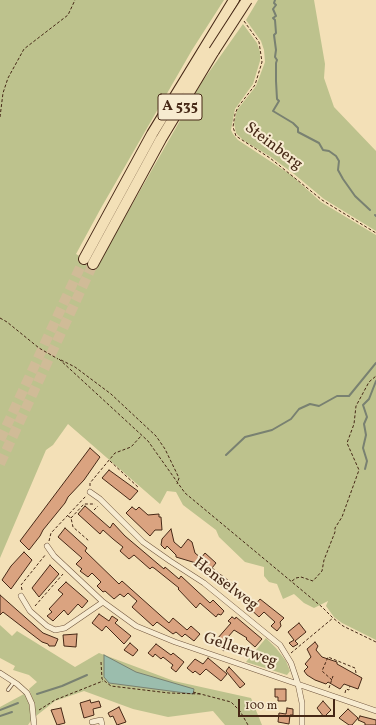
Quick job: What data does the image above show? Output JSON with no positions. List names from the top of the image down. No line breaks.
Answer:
{"streets":{"highway":["A 535"],"street":["Henselweg","Gellertweg"],"path":["Steinberg"]},"crossings":[["Henselweg","Gellertweg"]],"scale_bar":"100 m"}
